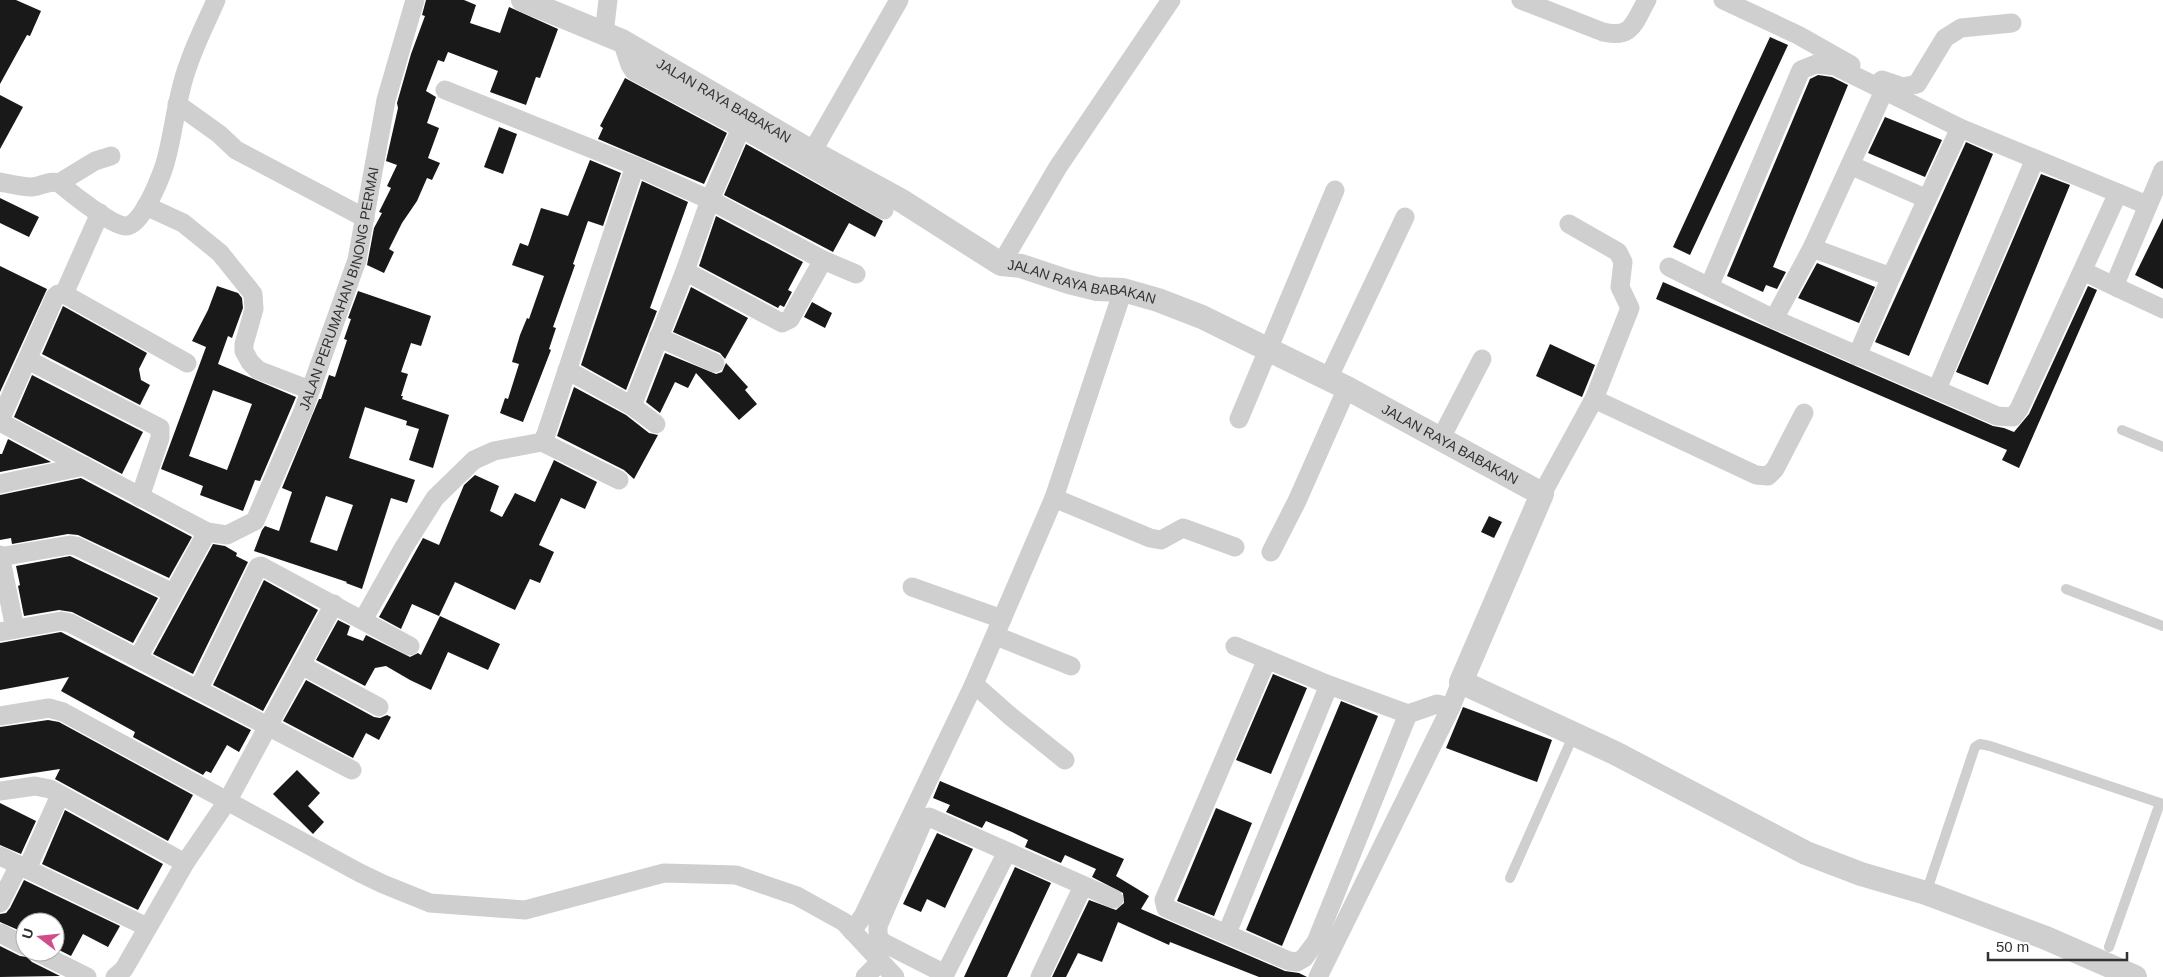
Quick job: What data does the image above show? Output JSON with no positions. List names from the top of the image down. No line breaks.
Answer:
{"streets":{"street":["JALAN RAYA BABAKAN","JALAN PERUMAHAN BINONG PERMAI"]},"scale_bar":"50 m","north":"left"}
